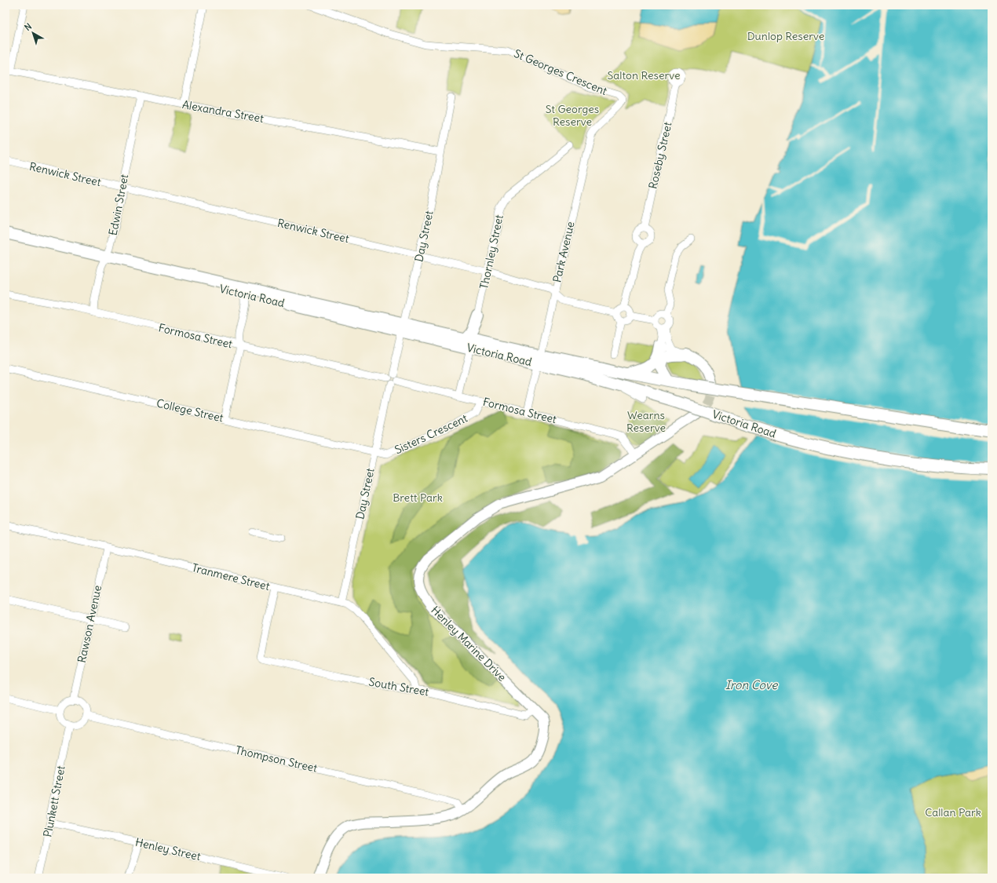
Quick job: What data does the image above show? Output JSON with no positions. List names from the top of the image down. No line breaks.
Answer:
{"streets":{"highway":["Victoria Road"],"main road":["Henley Marine Drive"],"street":["St Georges Crescent","Alexandra Street","Roseby Street","Renwick Street","Edwin Street","Day Street","Thornley Street","Park Avenue","Formosa Street","College Street","Sisters Crescent","Tranmere Street","Rawson Avenue","South Street","Thompson Street","Plunkett Street","Henley Street"]},"crossings":[["St Georges Crescent","Park Avenue"],["Alexandra Street","Edwin Street"],["Alexandra Street","Day Street"],["Renwick Street","Edwin Street"],["Renwick Street","Day Street"],["Renwick Street","Thornley Street"],["Renwick Street","Park Avenue"],["Edwin Street","Victoria Road"],["Edwin Street","Formosa Street"],["Day Street","Victoria Road"],["Day Street","Formosa Street"],["Day Street","College Street"],["Day Street","Sisters Crescent"],["Day Street","Tranmere Street"],["Park Avenue","Victoria Road"],["Park Avenue","Formosa Street"],["Formosa Street","Sisters Crescent"],["Formosa Street","Henley Marine Drive"],["College Street","Sisters Crescent"],["Tranmere Street","Rawson Avenue"],["Tranmere Street","South Street"],["Rawson Avenue","Thompson Street"],["Rawson Avenue","Plunkett Street"],["Henley Marine Drive","South Street"],["Henley Marine Drive","Thompson Street"],["Thompson Street","Plunkett Street"],["Plunkett Street","Henley Street"]],"water":["Iron Cove"],"parks":["Dunlop Reserve","Salton Reserve","St Georges Reserve","Wearns Reserve","Brett Park","Callan Park"],"north":"top left"}
